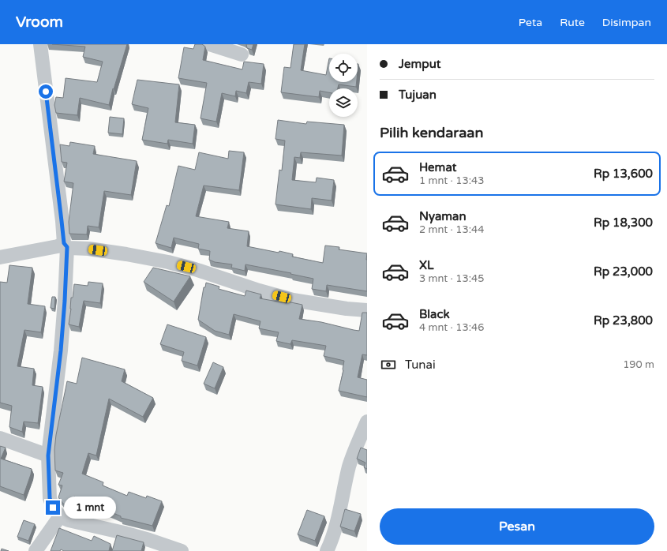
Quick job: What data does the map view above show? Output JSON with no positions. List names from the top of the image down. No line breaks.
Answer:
{"page":{"header":"Vroom","nav":["Peta","Rute","Disimpan"],"banner":["Jemput","Tujuan"],"heading":"Pilih kendaraan","list":[{"name":"Hemat","note":"1 mnt · 13:43","value":"Rp 13,600"},{"name":"Nyaman","note":"2 mnt · 13:44","value":"Rp 18,300"},{"name":"XL","note":"3 mnt · 13:45","value":"Rp 23,000"},{"name":"Black","note":"4 mnt · 13:46","value":"Rp 23,800"}],"pay":["Tunai","190 m"],"bubble":"1 mnt","buttons":"Pesan"}}
